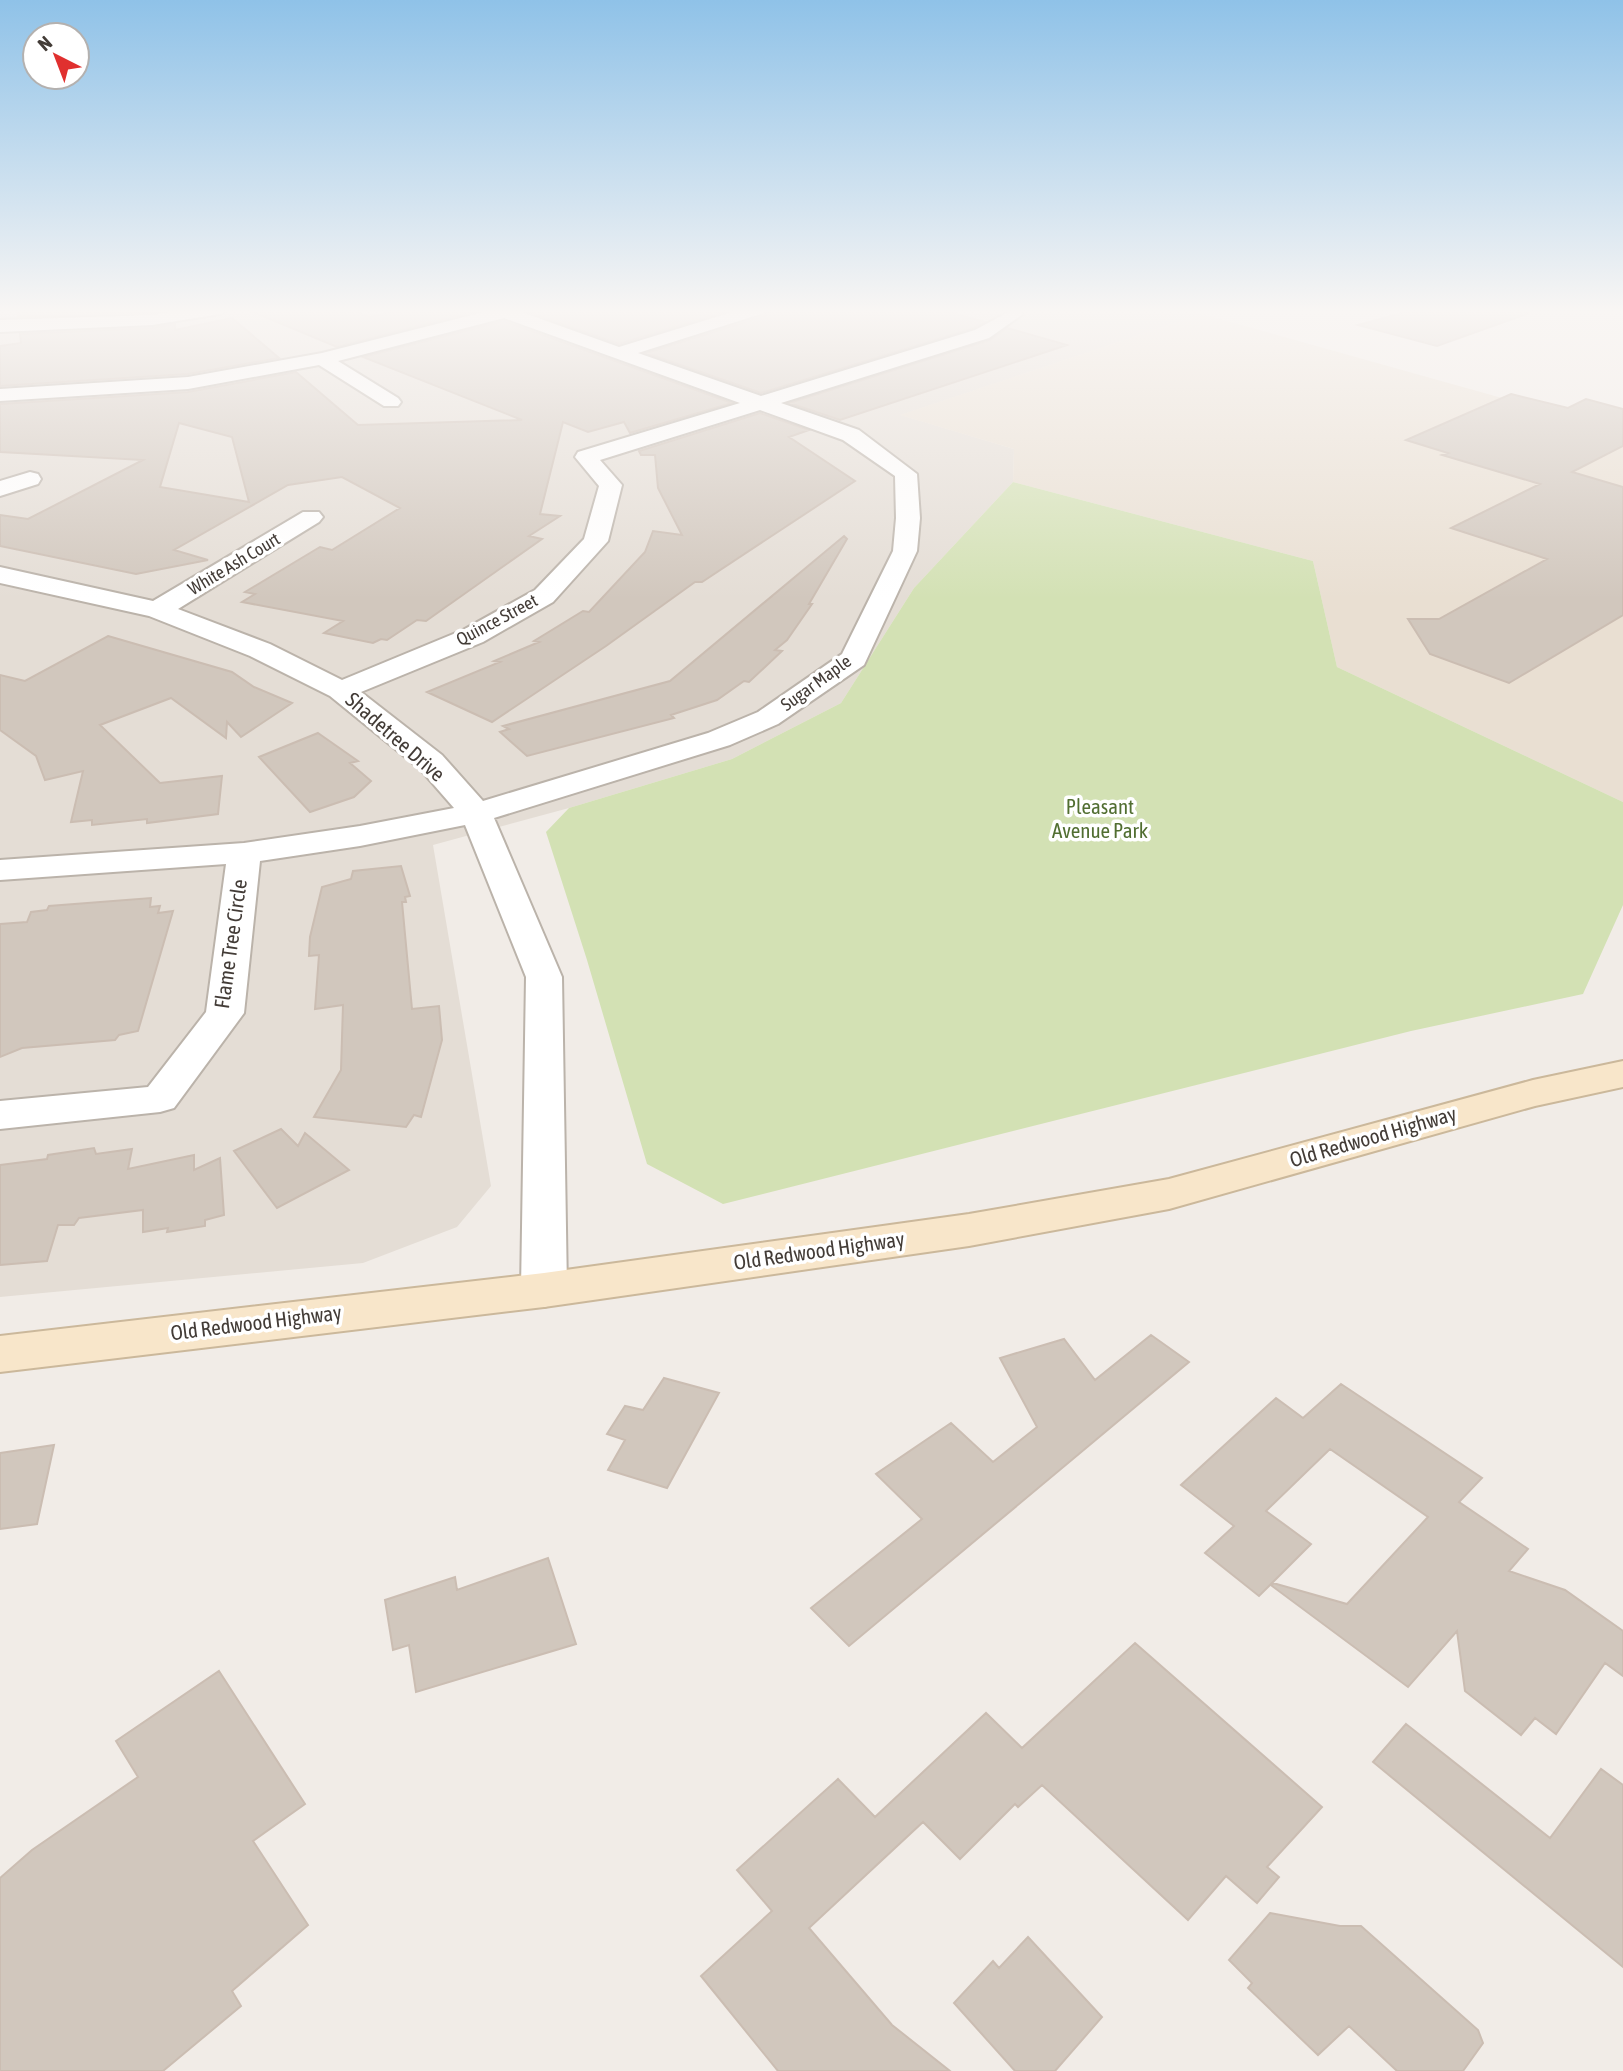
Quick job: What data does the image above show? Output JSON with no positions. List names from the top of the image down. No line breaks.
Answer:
{"streets":{"main road":["Old Redwood Highway"],"street":["White Ash Court","Quince Street","Sugar Maple","Shadetree Drive","Flame Tree Circle"]},"crossings":[["White Ash Court","Shadetree Drive"],["Quince Street","Shadetree Drive"],["Sugar Maple","Shadetree Drive"],["Sugar Maple","Flame Tree Circle"],["Shadetree Drive","Old Redwood Highway"]],"parks":["Pleasant Avenue Park"],"north":"top left"}
